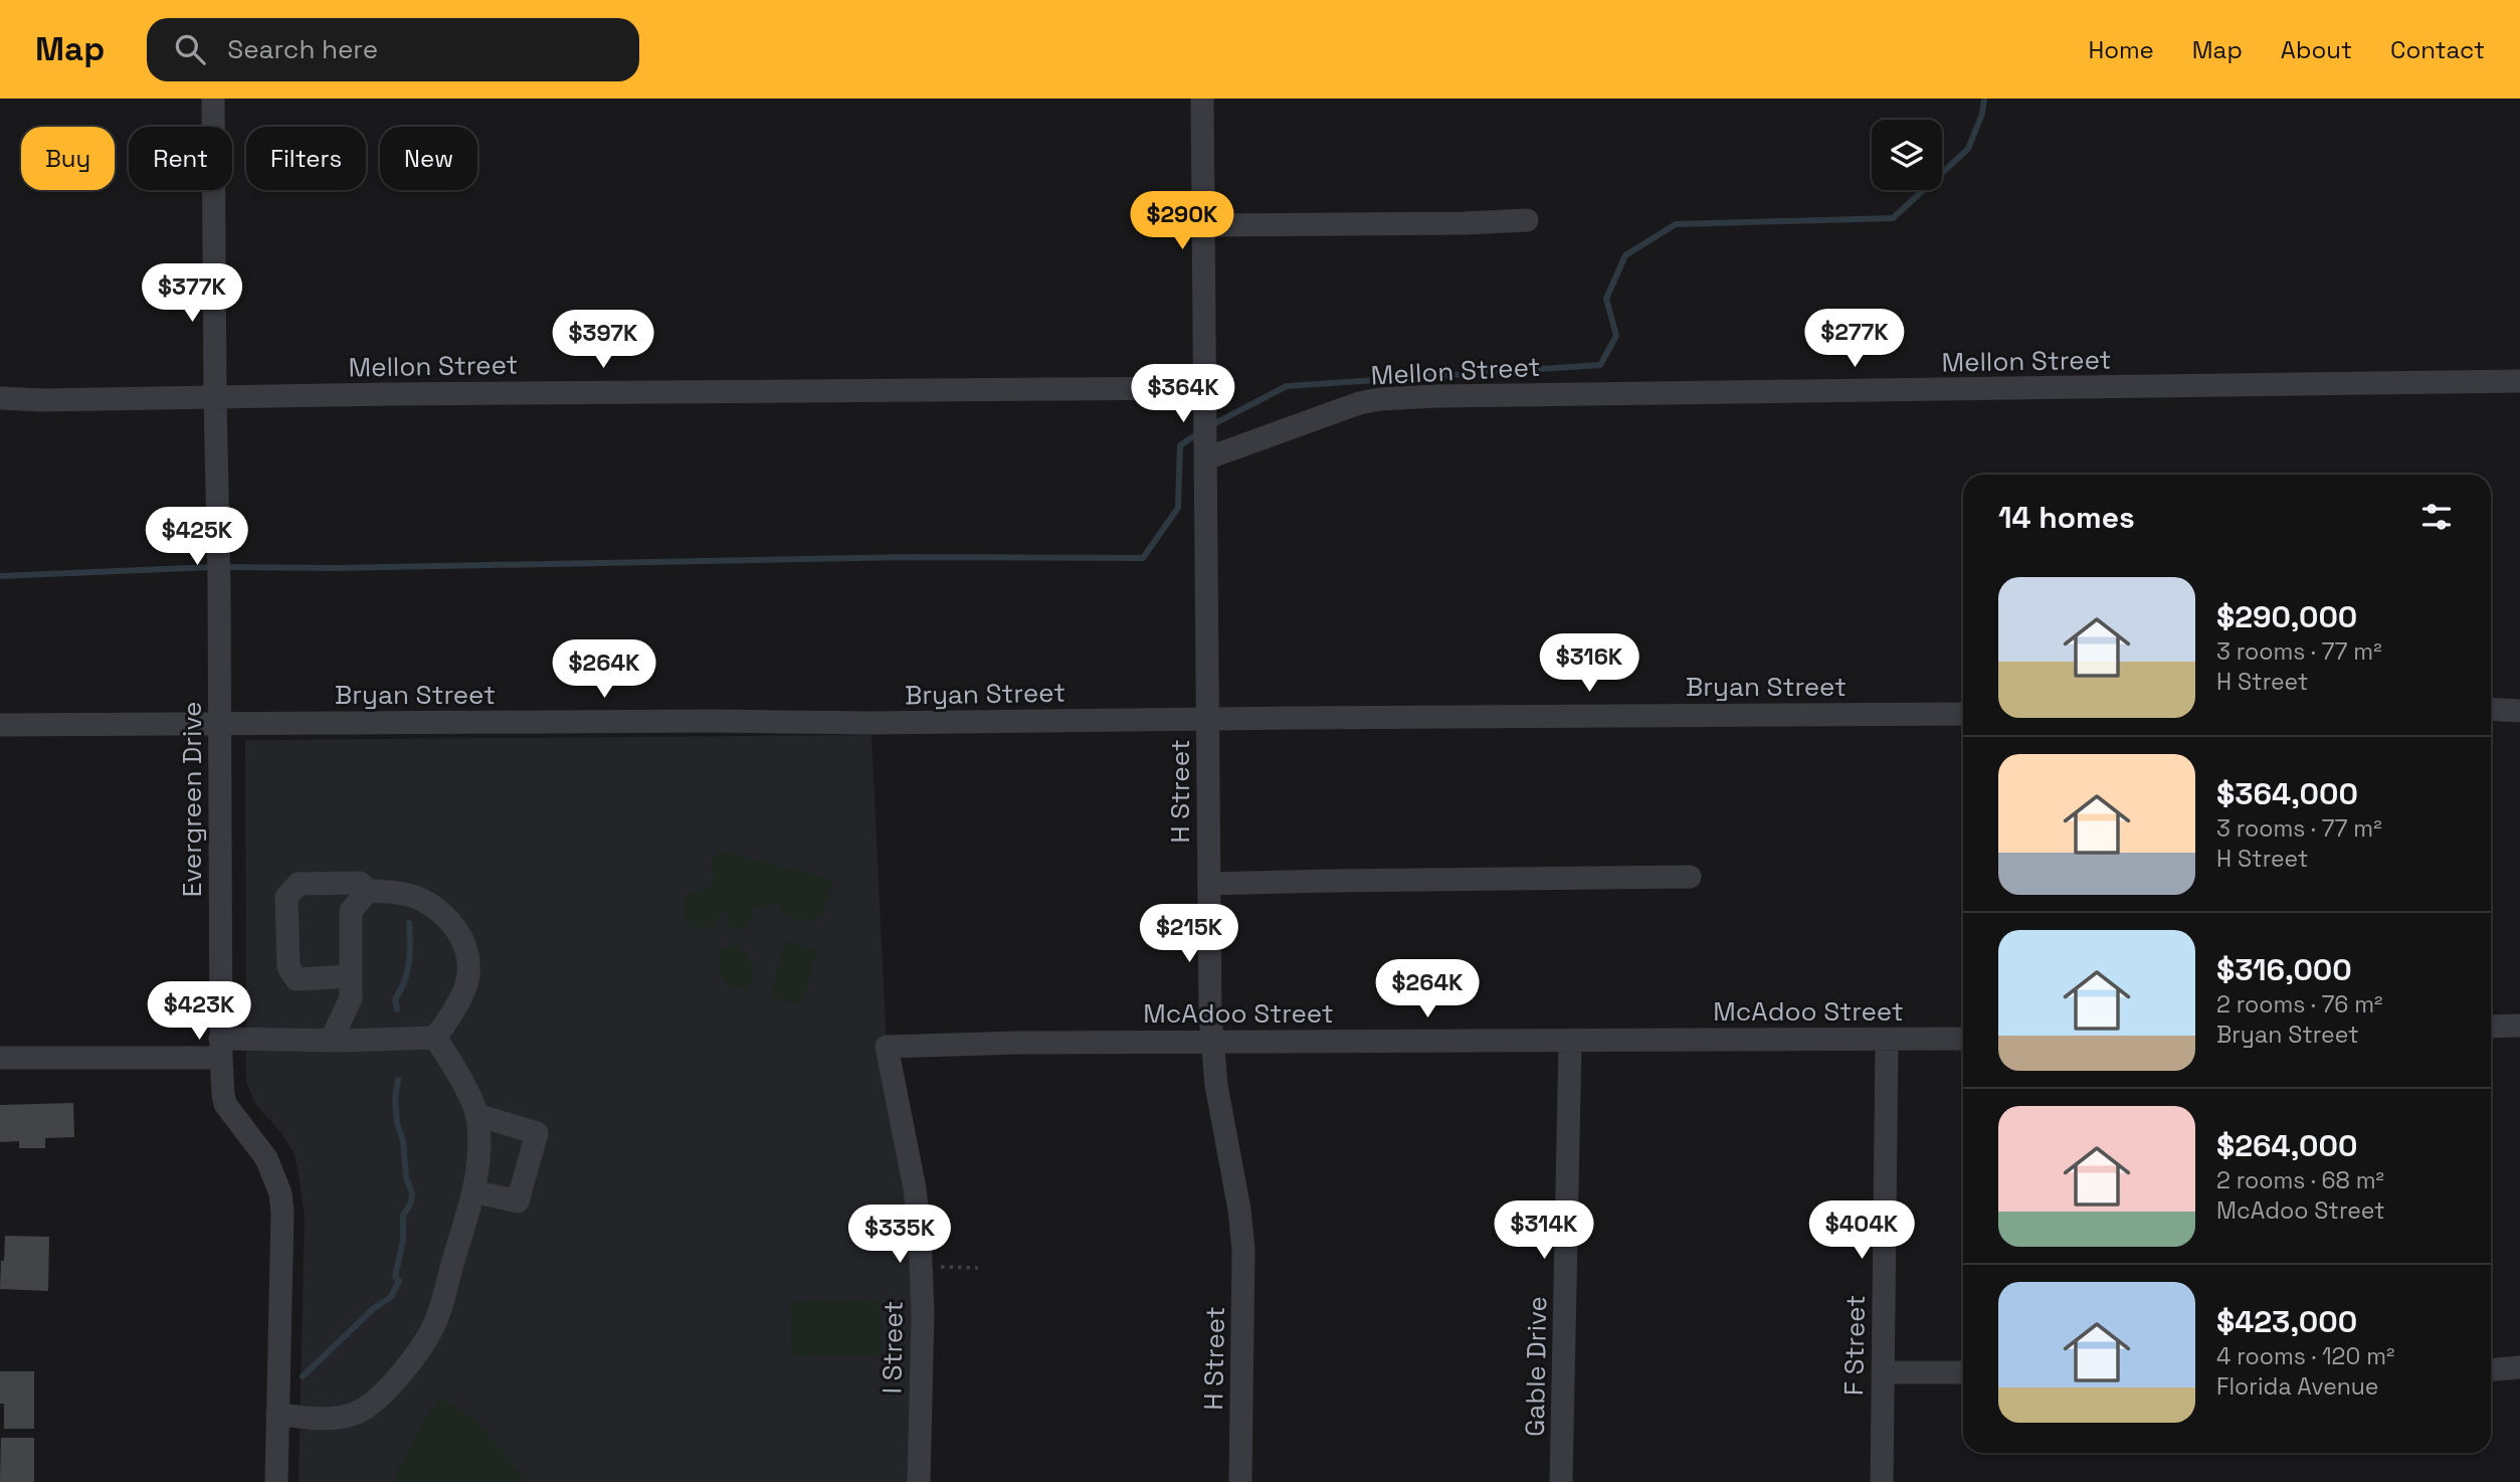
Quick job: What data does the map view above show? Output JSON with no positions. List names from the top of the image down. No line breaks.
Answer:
{"streets":{"street":["Mellon Street","Bryan Street","H Street","Evergreen Drive","McAdoo Street","F Street","I Street","Gable Drive"]},"crossings":[["Mellon Street","H Street"],["Mellon Street","Evergreen Drive"],["Bryan Street","H Street"],["Bryan Street","Evergreen Drive"],["H Street","McAdoo Street"],["McAdoo Street","F Street"],["McAdoo Street","I Street"],["McAdoo Street","Gable Drive"]],"page":{"header":"Map","search":"Search here","nav":["Home","Map","About","Contact"],"chip":["Buy","Rent","Filters","New"],"price":["$290K","$377K","$277K","$397K","$364K","$425K","$316K","$264K","$215K","$264K","$423K","$314K","$404K","$335K"],"heading":"14 homes","list":[{"name":"$290,000","note":"3 rooms · 77 m² · H Street"},{"name":"$364,000","note":"3 rooms · 77 m² · H Street"},{"name":"$316,000","note":"2 rooms · 76 m² · Bryan Street"},{"name":"$264,000","note":"2 rooms · 68 m² · McAdoo Street"},{"name":"$423,000","note":"4 rooms · 120 m² · Florida Avenue"}]}}
